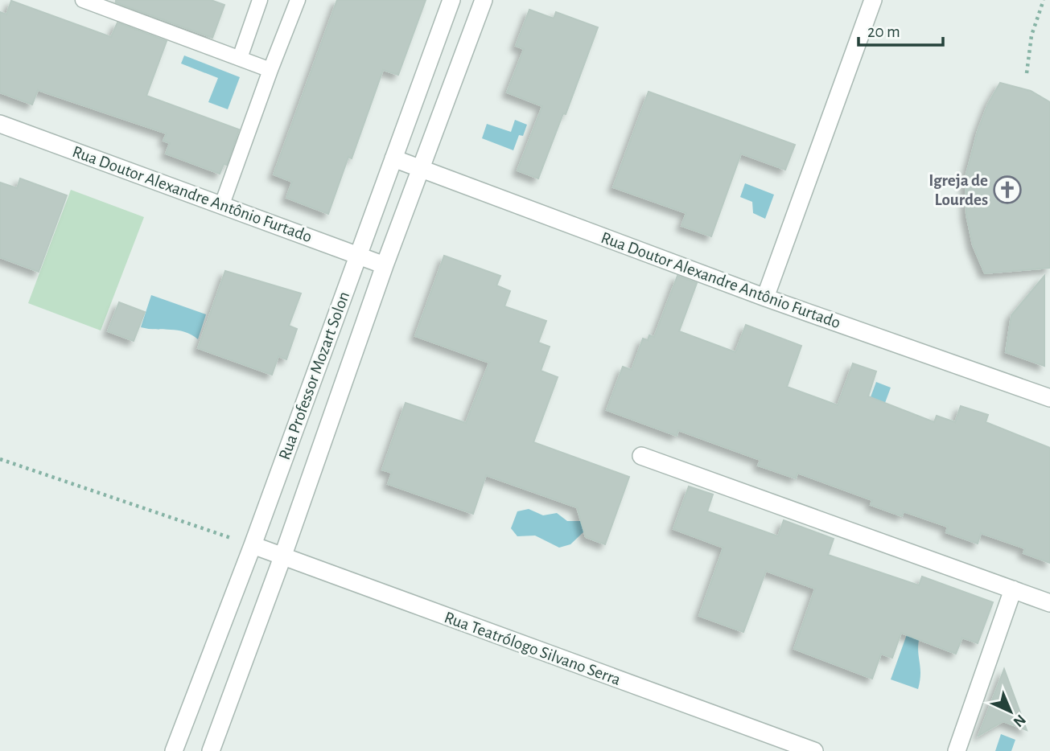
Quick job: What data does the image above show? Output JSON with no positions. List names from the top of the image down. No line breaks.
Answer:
{"streets":{"street":["Rua Doutor Alexandre Antônio Furtado","Rua Professor Mozart Solon","Rua Teatrólogo Silvano Serra"]},"crossings":[["Rua Doutor Alexandre Antônio Furtado","Rua Professor Mozart Solon"],["Rua Professor Mozart Solon","Rua Teatrólogo Silvano Serra"]],"places":{"church":["Igreja de Lourdes"]},"scale_bar":"20 m","north":"bottom right"}
